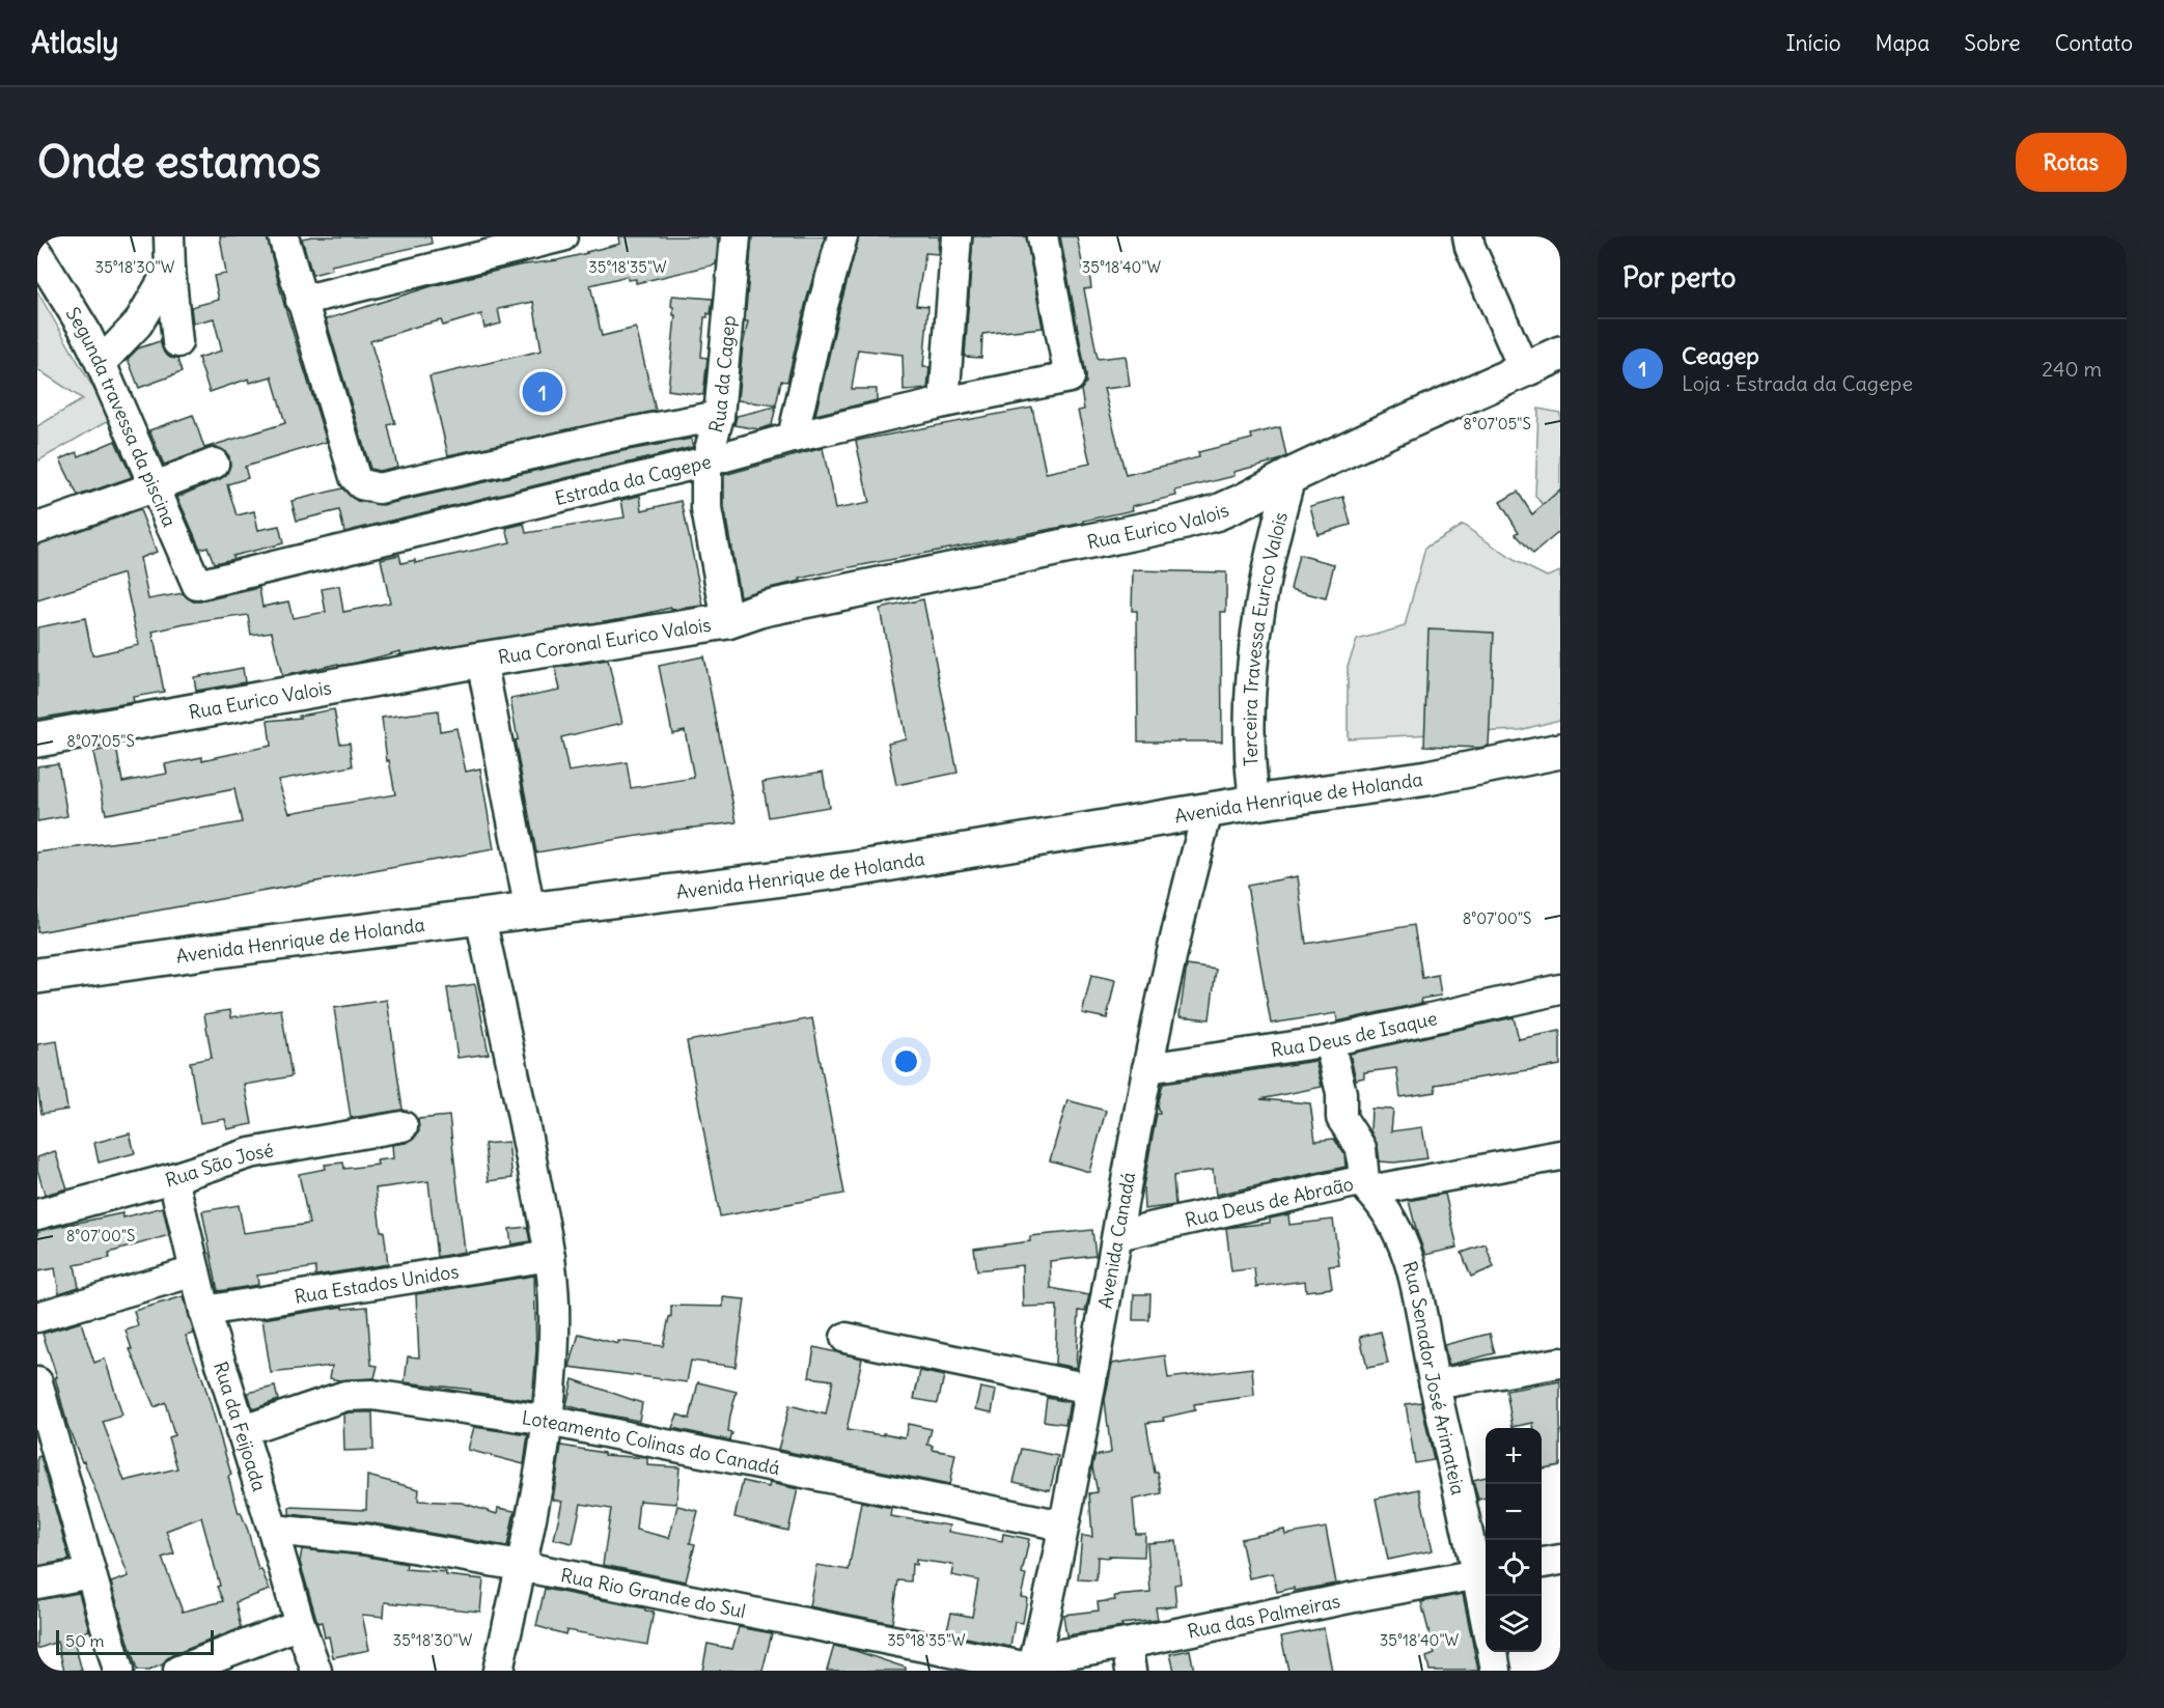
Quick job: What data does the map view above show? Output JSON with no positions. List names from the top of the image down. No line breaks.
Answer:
{"streets":{"main road":["Rua Eurico Valois","Rua Coronal Eurico Valois","Avenida Henrique de Holanda"],"street":["Rua da Cagep","Segunda travessa da piscina","Estrada da Cagepe","Terceira Travessa Eurico Valois","Rua Deus de Isaque","Rua São José","Rua Deus de Abraão","Avenida Canadá","Rua Estados Unidos","Rua Senador José Arimateia","Rua da Feijoada","Loteamento Colinas do Canadá","Rua Rio Grande do Sul","Rua das Palmeiras"]},"crossings":[["Rua da Cagep","Estrada da Cagepe"],["Rua da Cagep","Rua Eurico Valois"],["Rua da Cagep","Rua Coronal Eurico Valois"],["Segunda travessa da piscina","Estrada da Cagepe"],["Rua Eurico Valois","Terceira Travessa Eurico Valois"],["Rua Eurico Valois","Rua Coronal Eurico Valois"],["Terceira Travessa Eurico Valois","Avenida Henrique de Holanda"],["Avenida Henrique de Holanda","Avenida Canadá"],["Rua Deus de Isaque","Avenida Canadá"],["Rua São José","Rua da Feijoada"],["Rua Deus de Abraão","Avenida Canadá"],["Rua Deus de Abraão","Rua Senador José Arimateia"],["Avenida Canadá","Loteamento Colinas do Canadá"],["Avenida Canadá","Rua Rio Grande do Sul"],["Avenida Canadá","Rua das Palmeiras"],["Rua Estados Unidos","Rua da Feijoada"],["Rua Senador José Arimateia","Rua das Palmeiras"],["Rua da Feijoada","Loteamento Colinas do Canadá"],["Rua da Feijoada","Rua Rio Grande do Sul"],["Rua Rio Grande do Sul","Rua das Palmeiras"]],"scale_bar":"50 m","page":{"header":"Atlasly","nav":["Início","Mapa","Sobre","Contato"],"buttons":"Rotas","title":"Onde estamos","heading":"Por perto","list":[{"mark":"1","name":"Ceagep","note":"Loja · Estrada da Cagepe","value":"240 m"}],"pins":"1","map_buttons":["+","−"],"scale":"50 m"},"coordinates":["35°18'30\"W","35°18'35\"W","35°18'40\"W","8°07'05\"S","8°07'00\"S"]}
